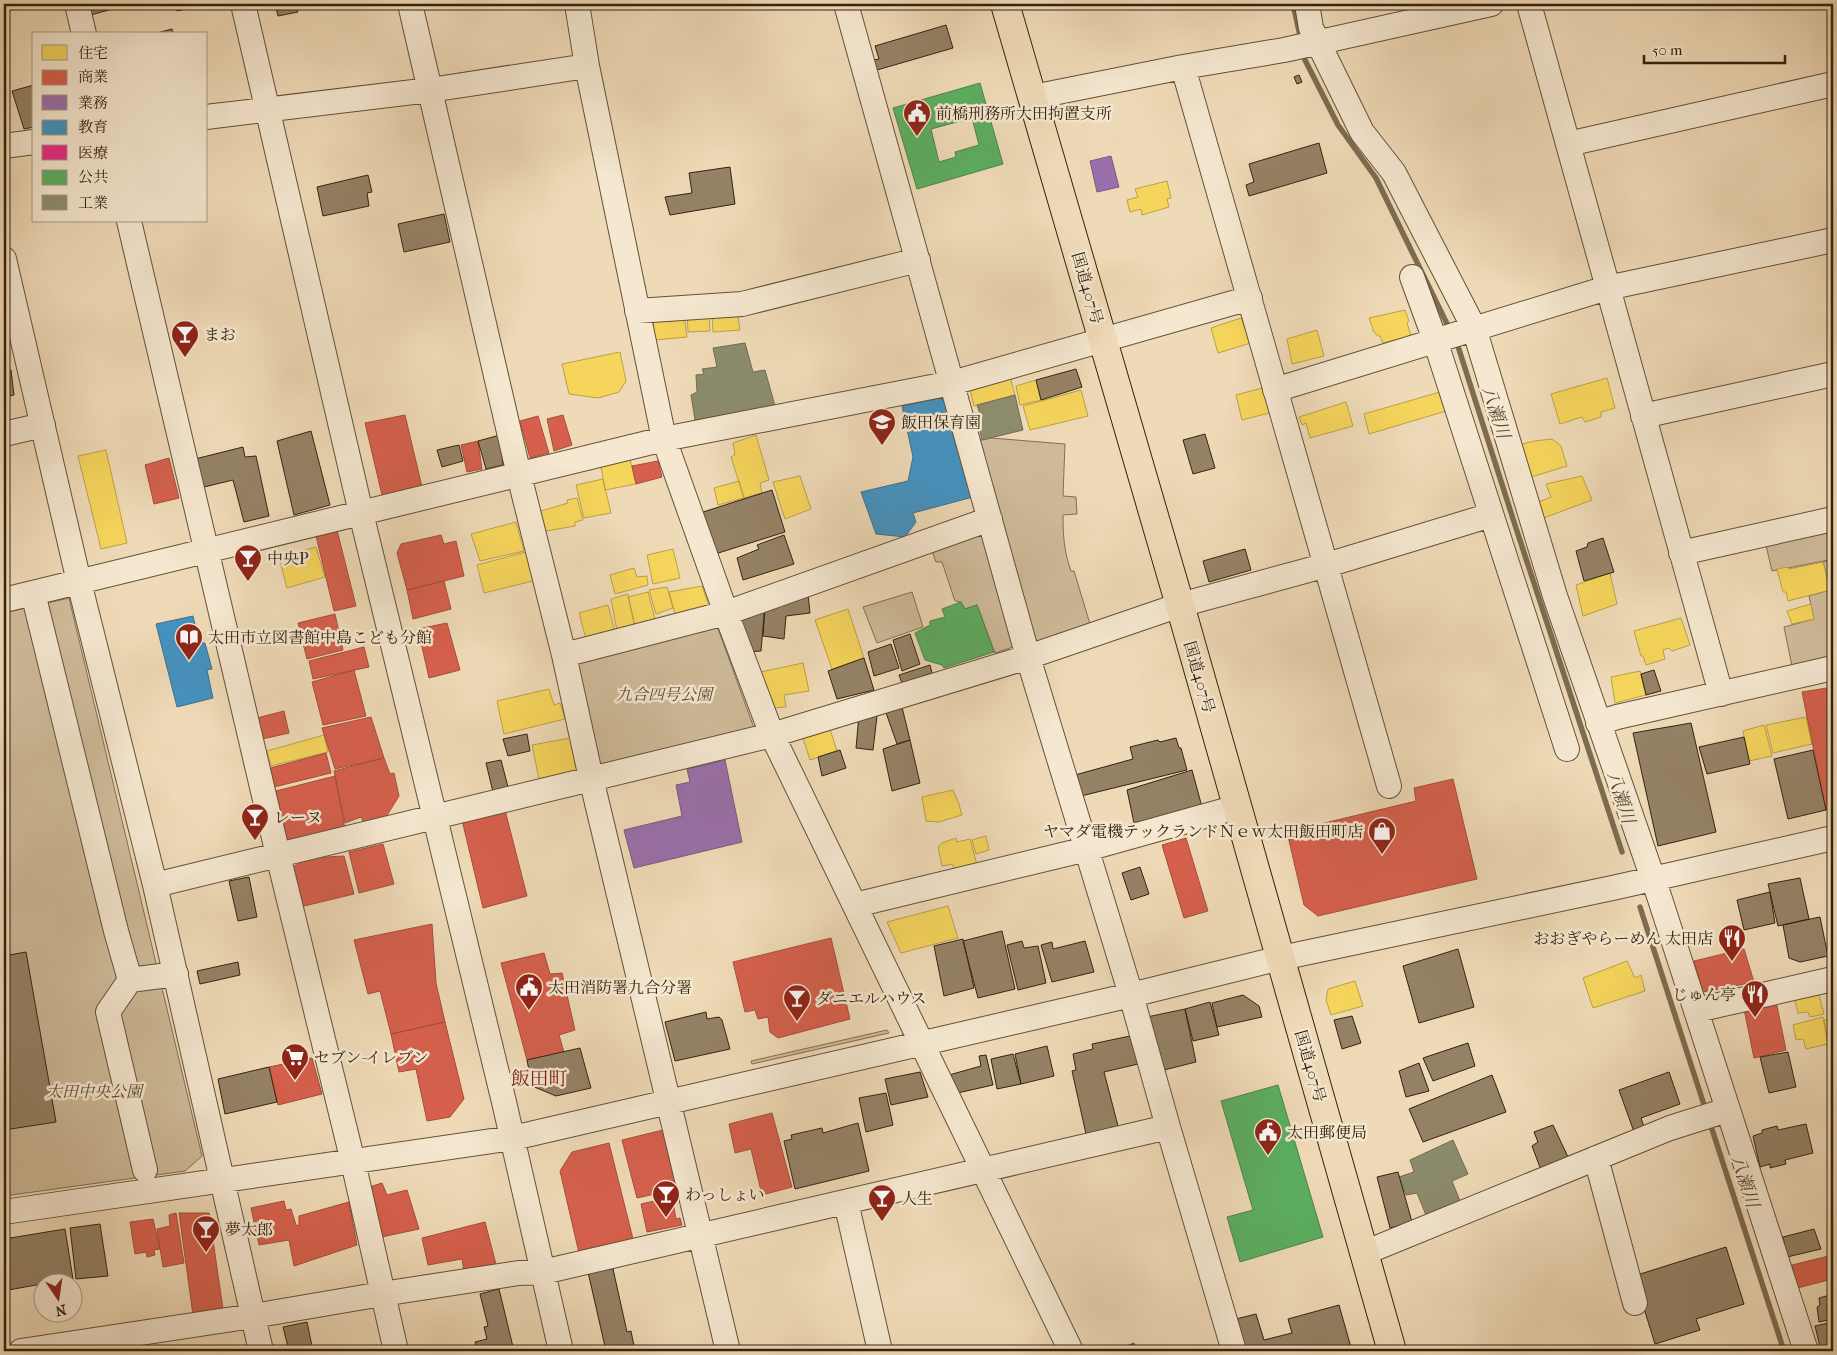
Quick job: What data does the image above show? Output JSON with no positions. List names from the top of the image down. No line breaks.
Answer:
{"streets":{"highway":["国道407号"]},"districts":["飯田町"],"water":["八瀬川"],"parks":["九合四号公園","太田中央公園"],"places":{"public building":["前橋刑務所大田拘置支所","太田消防署九合分署","太田郵便局"],"bar":["まお","中央P","レーヌ","ダニエルハウス","わっしょい","人生","夢太郎"],"school or university":["飯田保育園"],"library":["太田市立図書館中島こども分館"],"shop":["ヤマダ電機テックランドＮｅｗ太田飯田町店"],"restaurant":["おおぎやらーめん 太田店","じゅん亭"],"supermarket":["セブン-イレブン"]},"legend":["住宅","商業","業務","教育","医療","公共","工業"],"scale_bar":"50 m","north":"bottom"}
